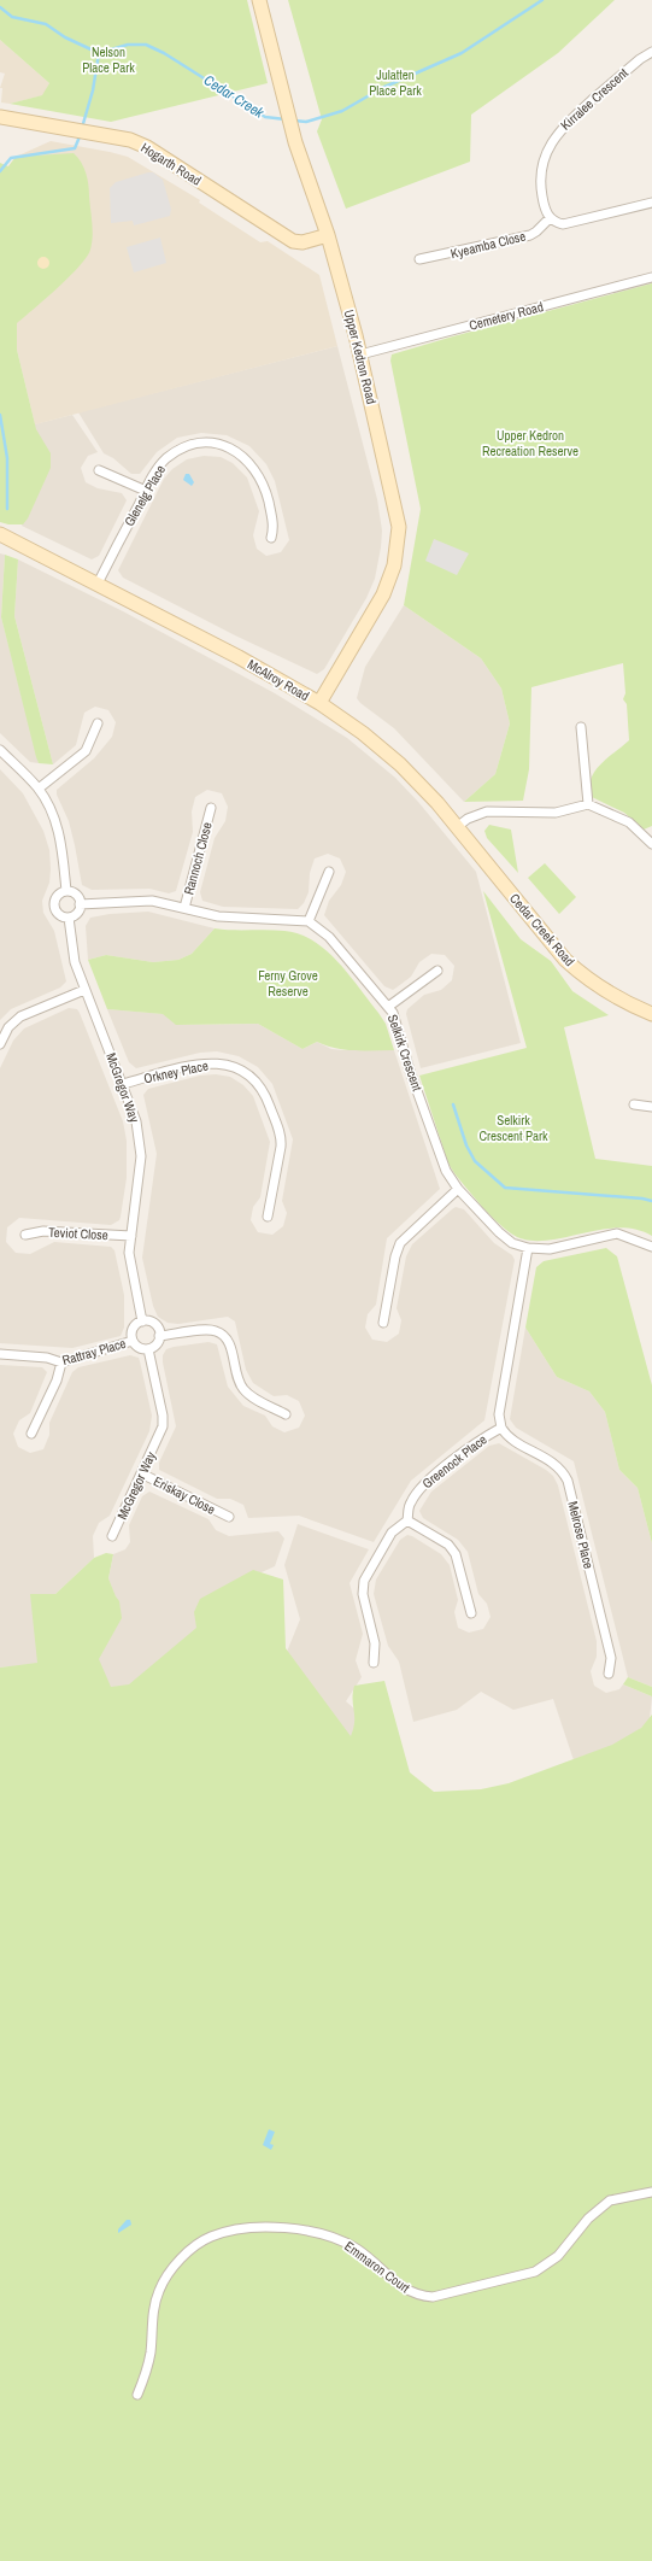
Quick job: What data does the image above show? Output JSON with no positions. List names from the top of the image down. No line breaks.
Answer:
{"streets":{"street":["Kirralee Crescent","Hogarth Road","Kyeamba Close","Cemetery Road","Upper Kedron Road","Glenelg Place","McAlroy Road","Rannoch Close","Cedar Creek Road","Selkirk Crescent","Orkney Place","McGregor Way","Teviot Close","Rattray Place","Greenock Place","Eriskay Close","Melrose Place","Emmaron Court"]},"crossings":[["Kirralee Crescent","Kyeamba Close"],["Hogarth Road","Upper Kedron Road"],["Cemetery Road","Upper Kedron Road"],["Upper Kedron Road","McAlroy Road"],["Glenelg Place","McAlroy Road"],["McAlroy Road","Cedar Creek Road"],["Selkirk Crescent","Greenock Place"],["Orkney Place","McGregor Way"],["McGregor Way","Teviot Close"],["McGregor Way","Rattray Place"],["McGregor Way","Eriskay Close"],["Greenock Place","Melrose Place"]],"water":["Cedar Creek"],"parks":["Nelson Place Park","Julatten Place Park","Upper Kedron Recreation Reserve","Ferny Grove Reserve","Selkirk Crescent Park"]}
